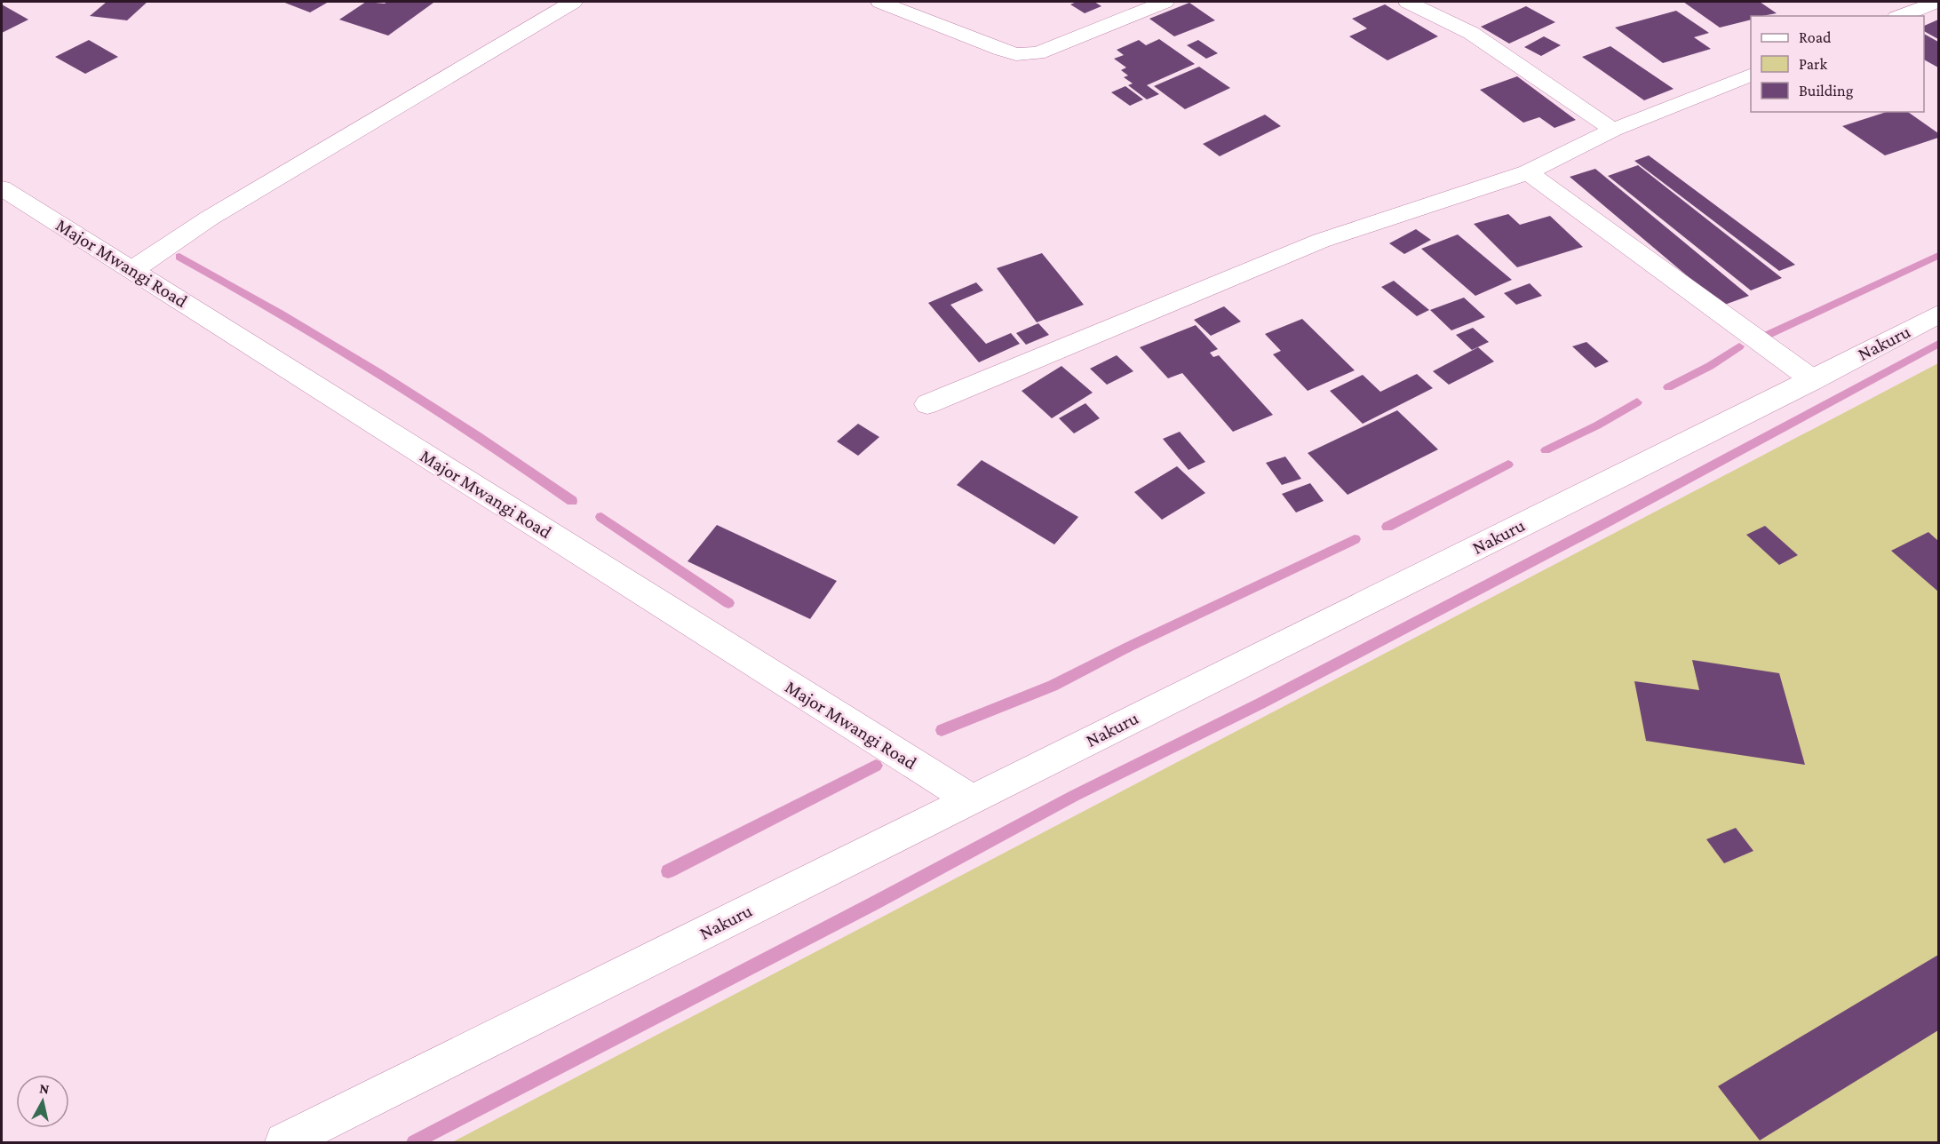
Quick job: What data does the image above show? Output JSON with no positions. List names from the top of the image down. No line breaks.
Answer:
{"streets":{"street":["Major Mwangi Road","Nakuru"]},"crossings":[["Major Mwangi Road","Nakuru"]],"legend":["Road","Park","Building"],"north":"top"}
